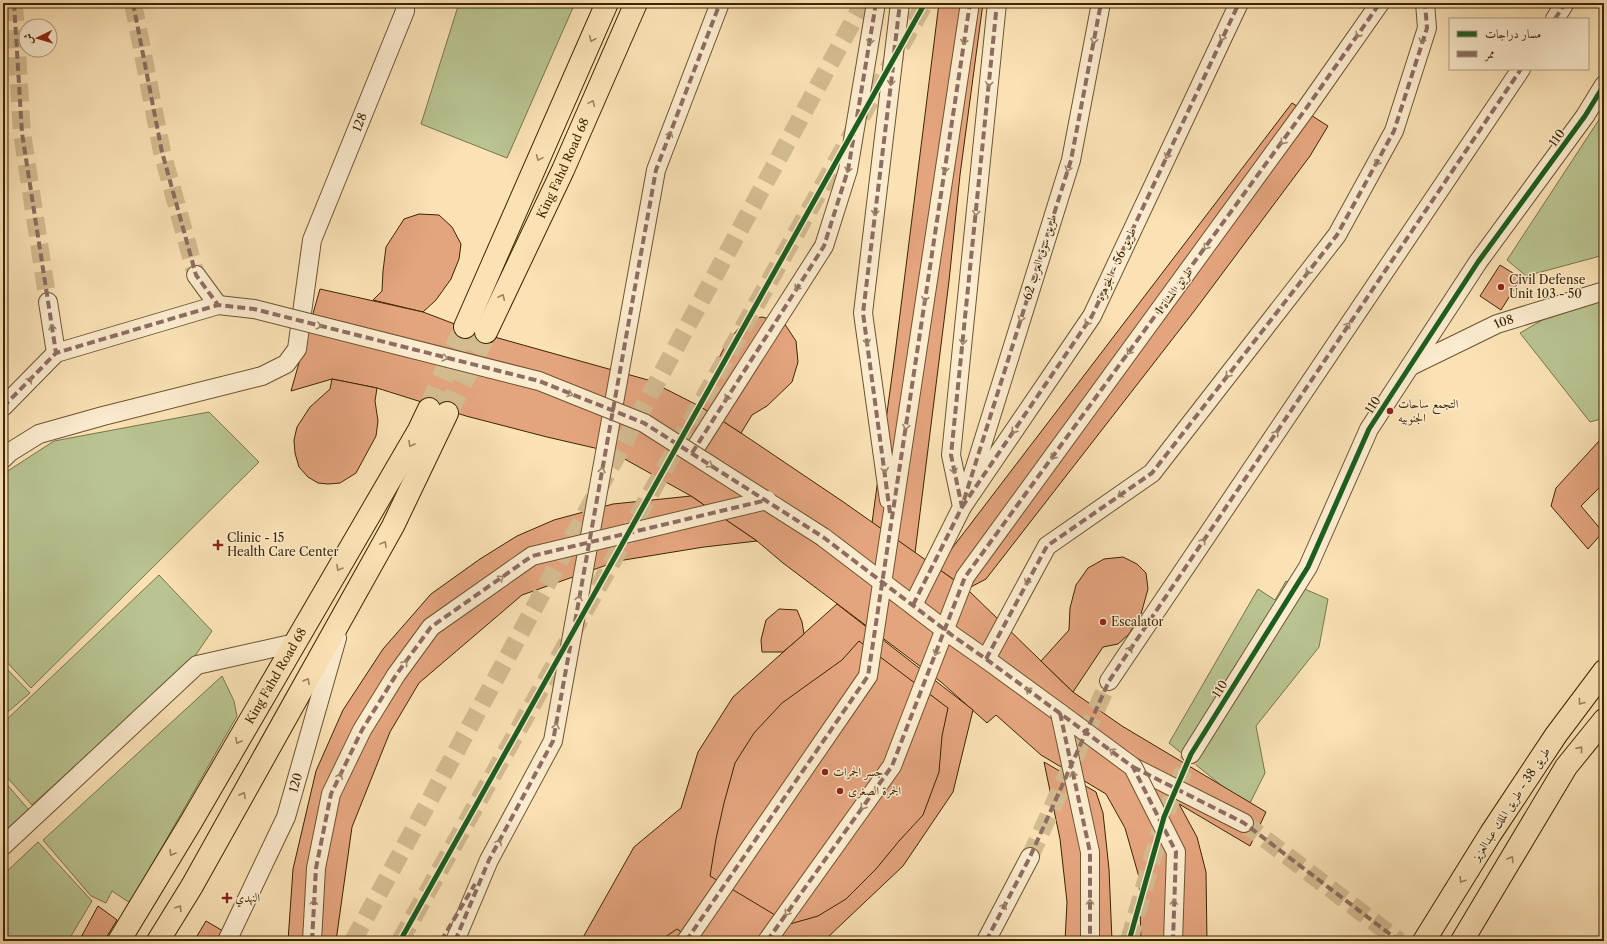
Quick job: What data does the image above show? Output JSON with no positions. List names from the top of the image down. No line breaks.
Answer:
{"streets":{"main road":["King Fahd Road 68","طريق 38 - طريق الملك عبدالعزيز"],"street":["128","110","طريق سوق العرب 62","طريق 56 - الجوهرة","طريق المشاة 1","108","120"]},"crossings":[["110","108"],["King Fahd Road 68","120"],["طريق سوق العرب 62","طريق 56 - الجوهرة"]],"places":{"other":["Civil Defense Unit 103 - 50","التجمع ساحات الجنوبيه","Escalator","جسر الجمرات","الجمرة الصغرى"],"health":["Clinic - 15 Health Care Center","النهدي"]},"legend":["مسار دراجات","ممر"],"north":"left"}
